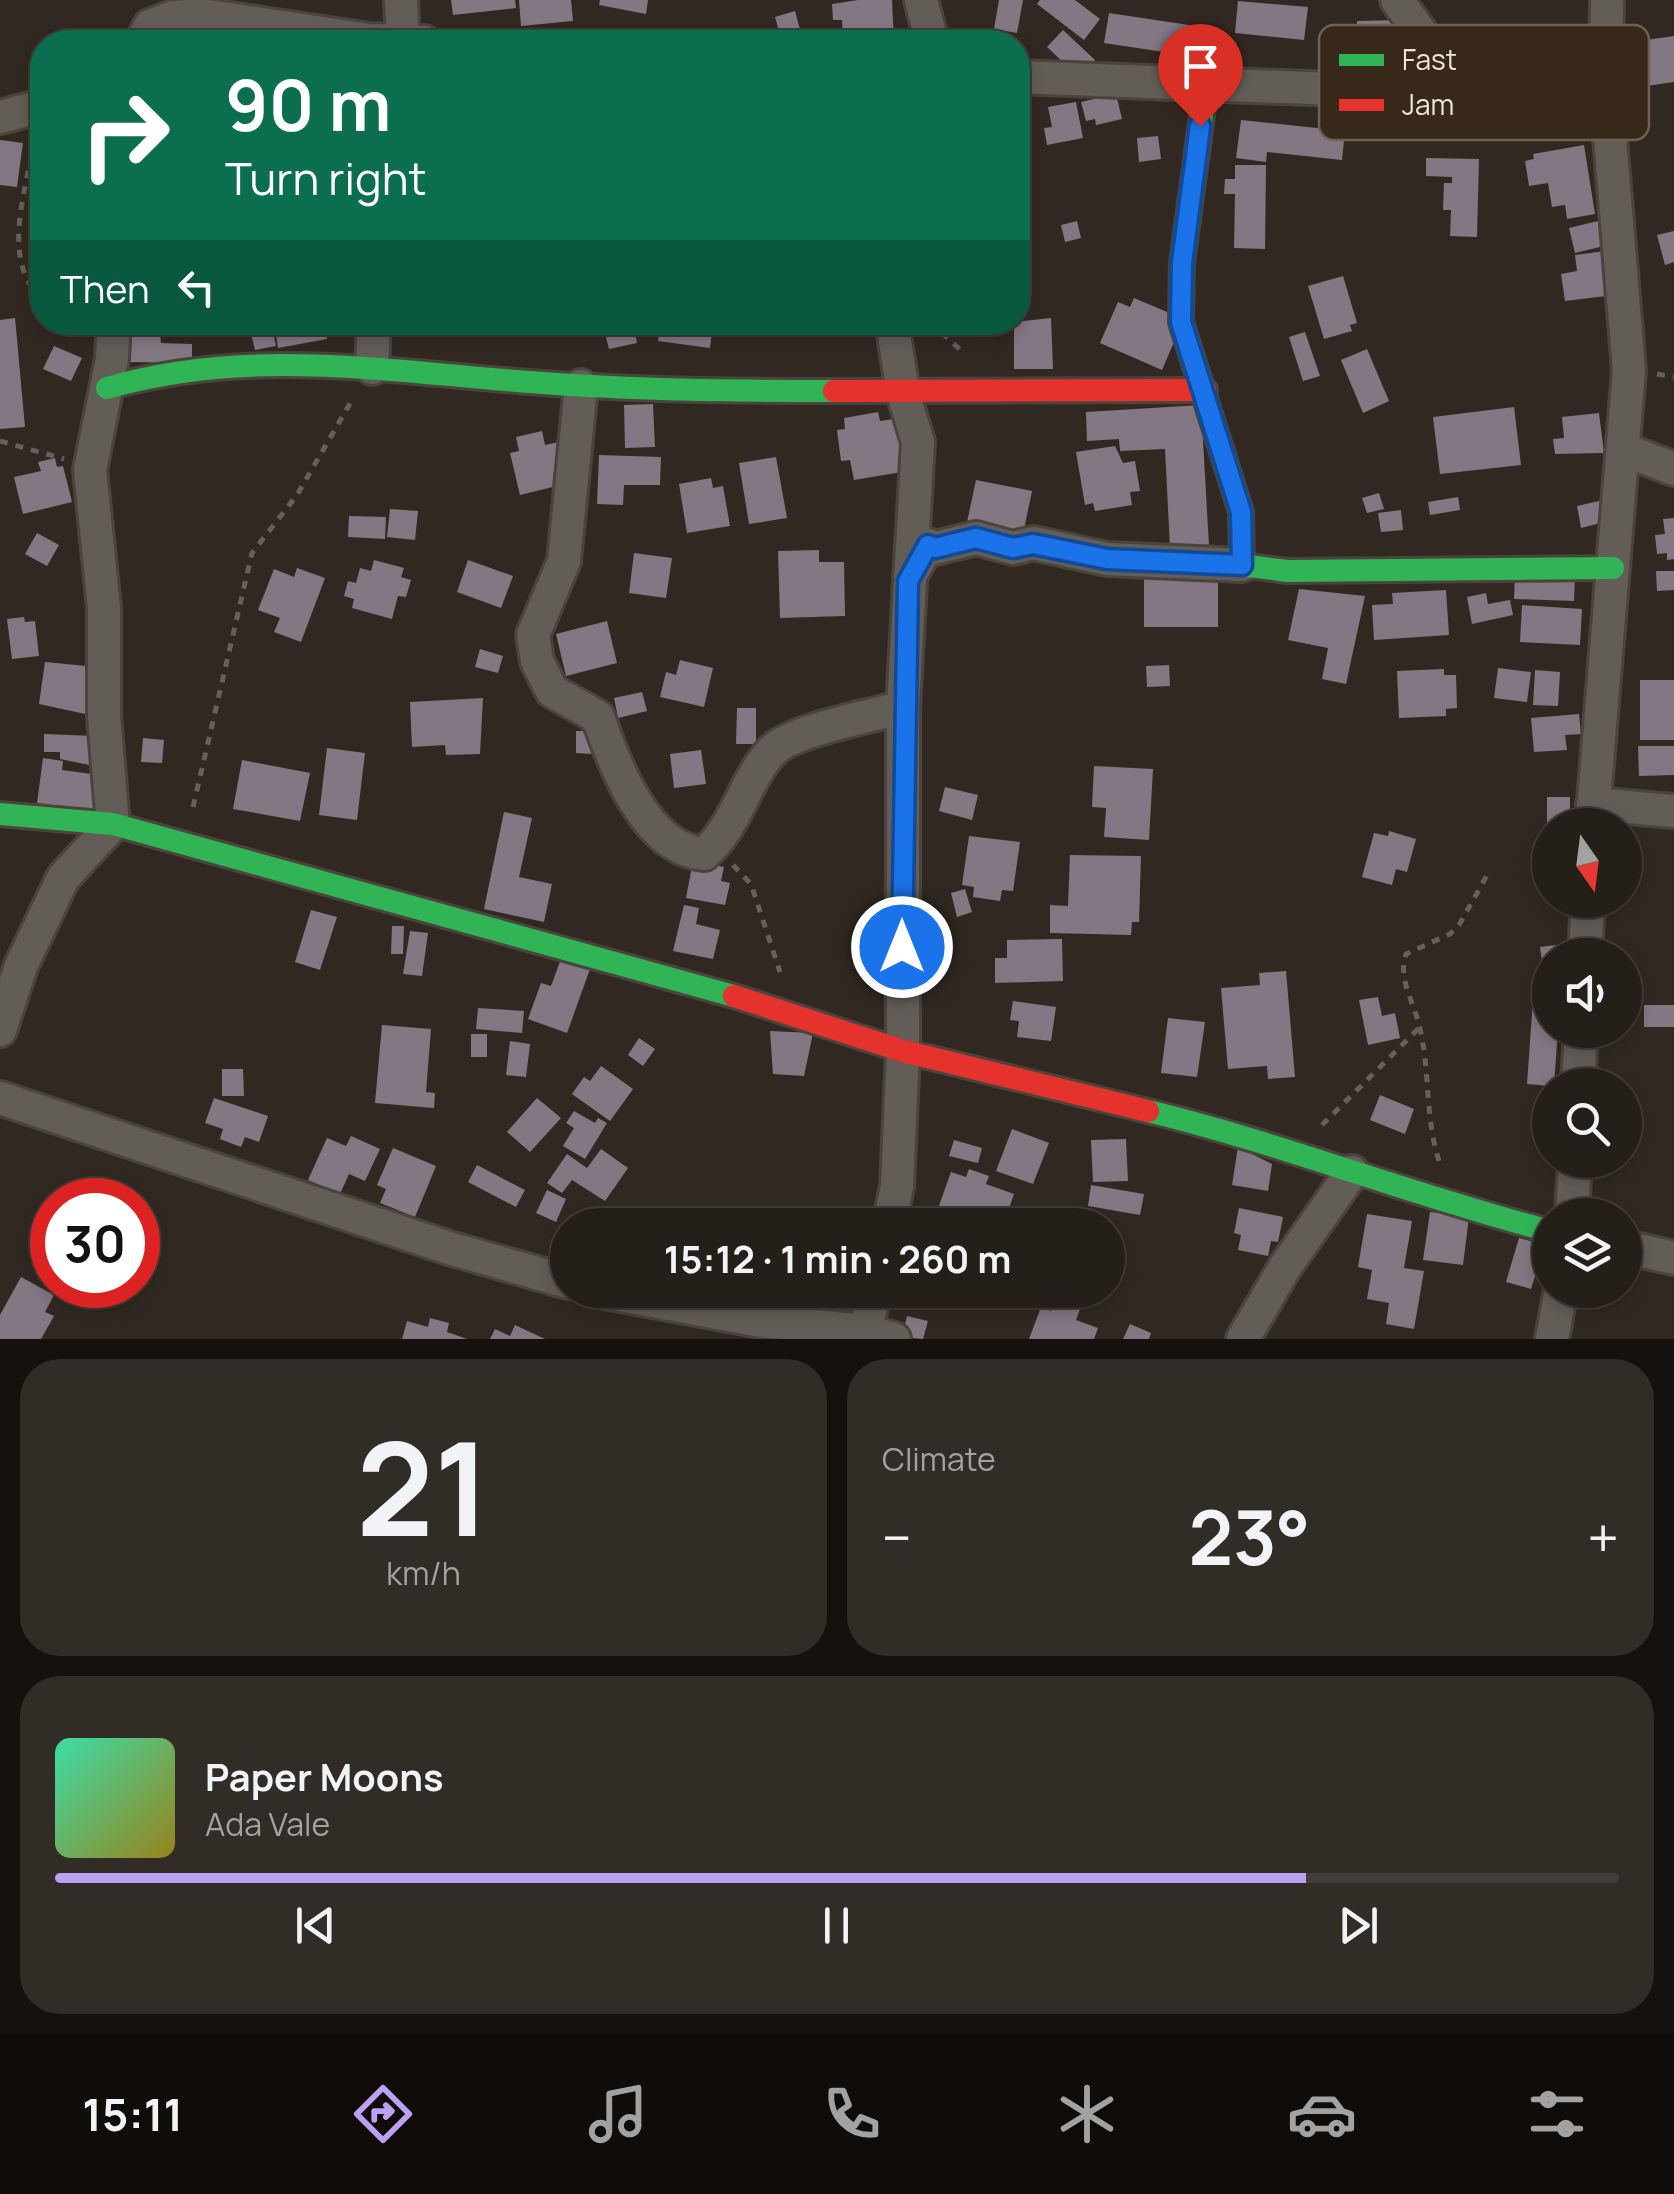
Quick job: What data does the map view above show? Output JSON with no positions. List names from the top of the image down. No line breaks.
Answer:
{"legend":["Fast","Jam"],"north":"bottom","page":{"turn":["90 m","Turn right"],"then":"Then","limit":"30","trip":"15:12 · 1 min · 260 m","tile":[["21","km/h"],"Climate"],"heat":["−","23°","+"],"song":["Paper Moons","Ada Vale"],"tabs":"15:11"}}
